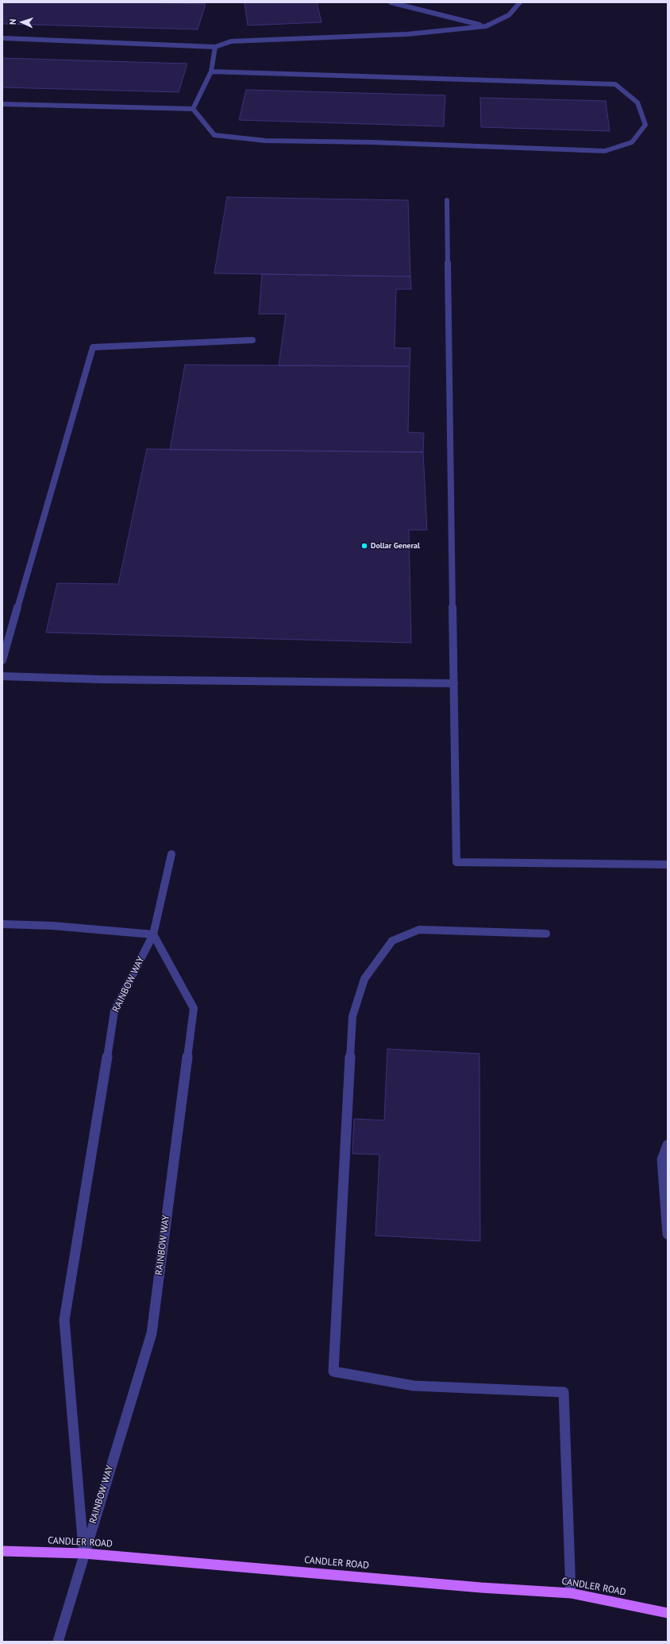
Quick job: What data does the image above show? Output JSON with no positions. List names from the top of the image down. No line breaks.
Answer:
{"streets":{"main road":["CANDLER ROAD"],"street":["RAINBOW WAY"]},"crossings":[["RAINBOW WAY","CANDLER ROAD"]],"places":["Dollar General"],"north":"left"}
